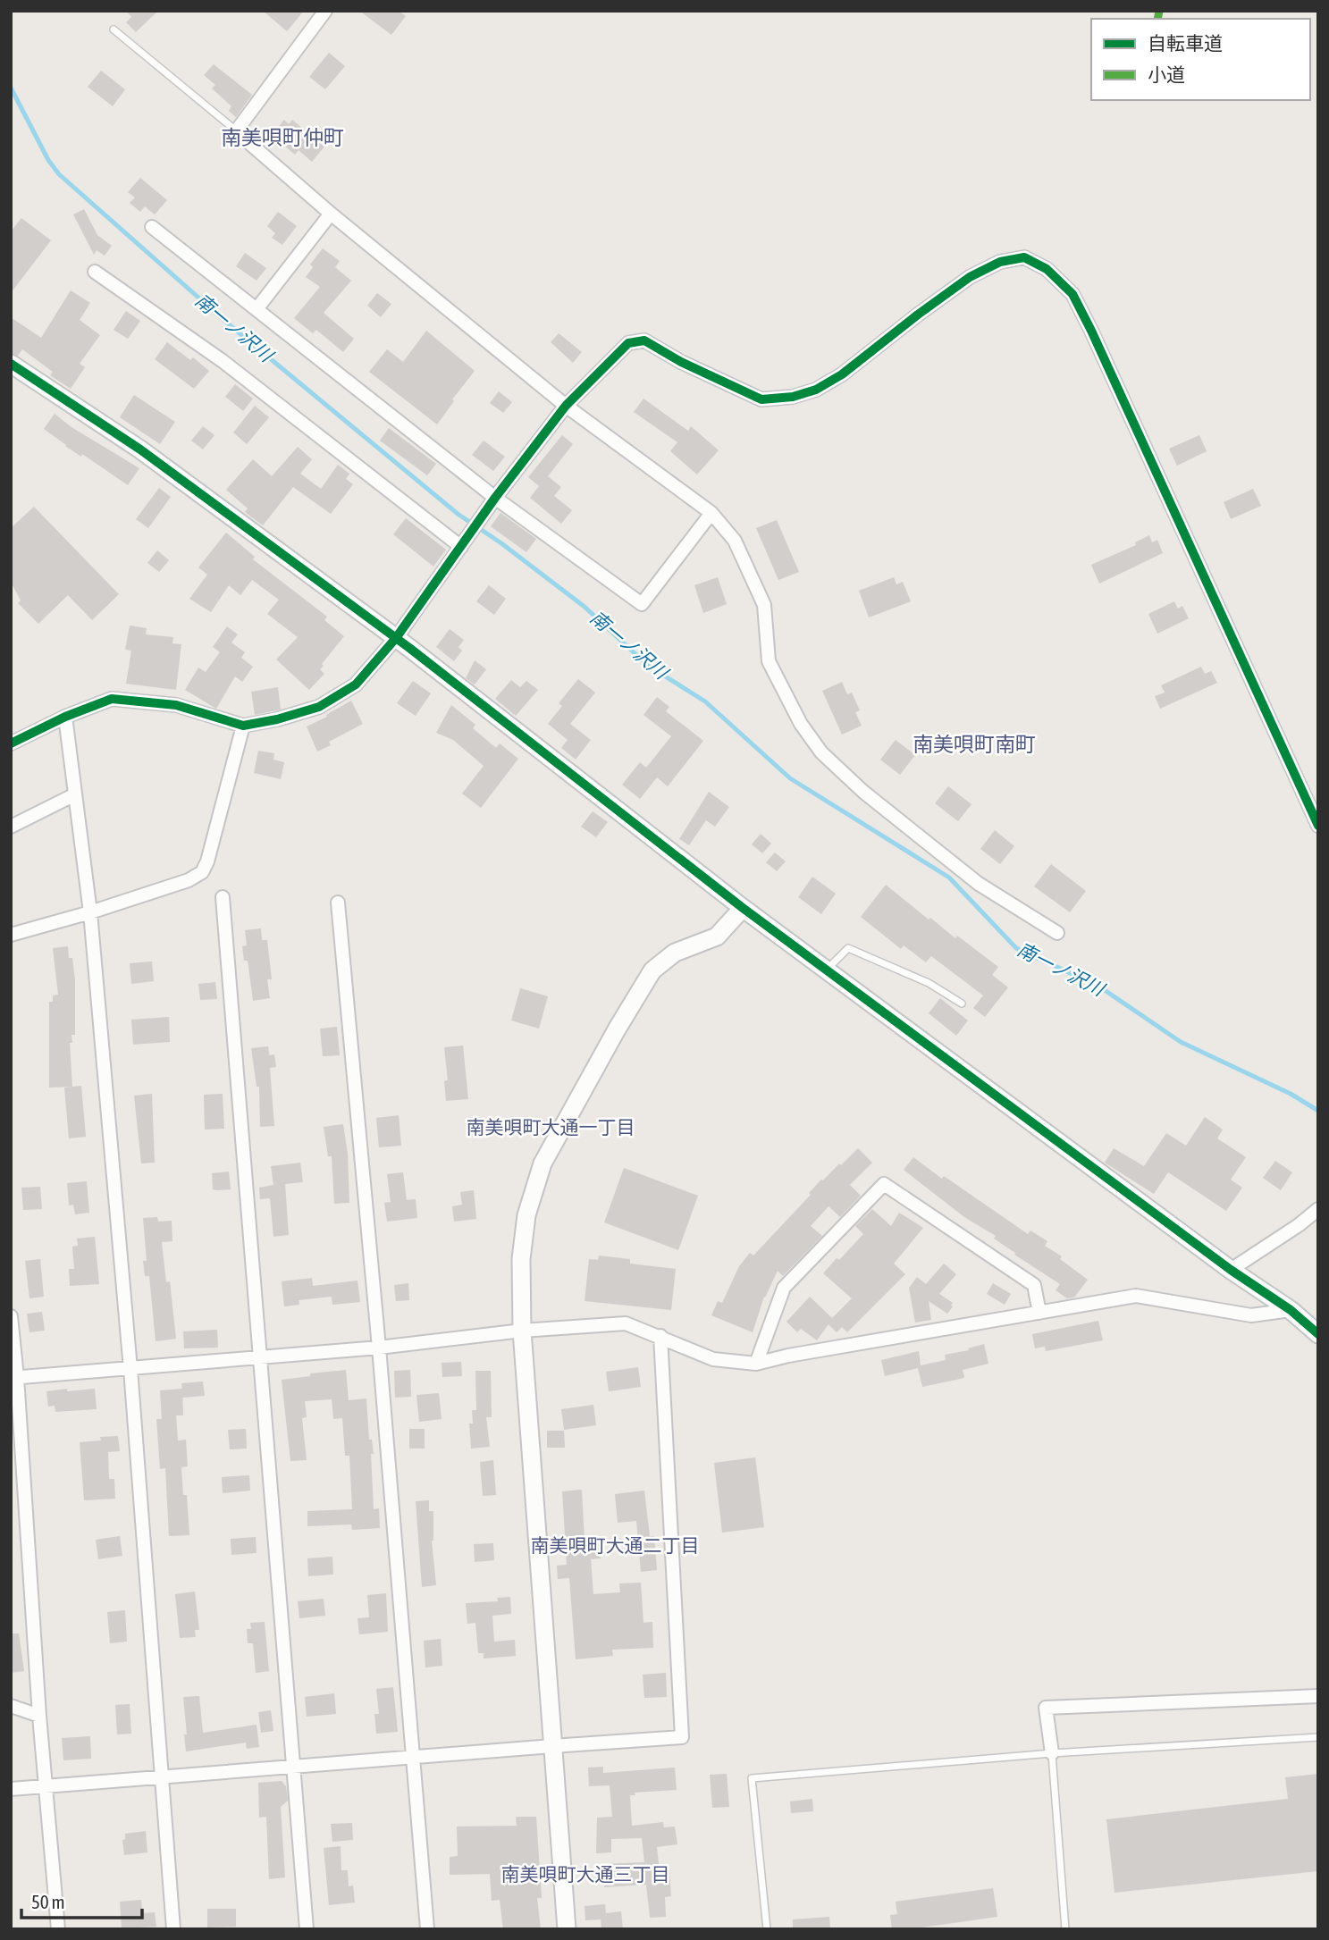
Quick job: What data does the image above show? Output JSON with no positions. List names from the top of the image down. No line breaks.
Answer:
{"districts":["南美唄町仲町","南美唄町南町","南美唄町大通一丁目","南美唄町大通二丁目","南美唄町大通三丁目"],"water":["南一ノ沢川"],"legend":["自転車道","小道"],"scale_bar":"50 m"}
